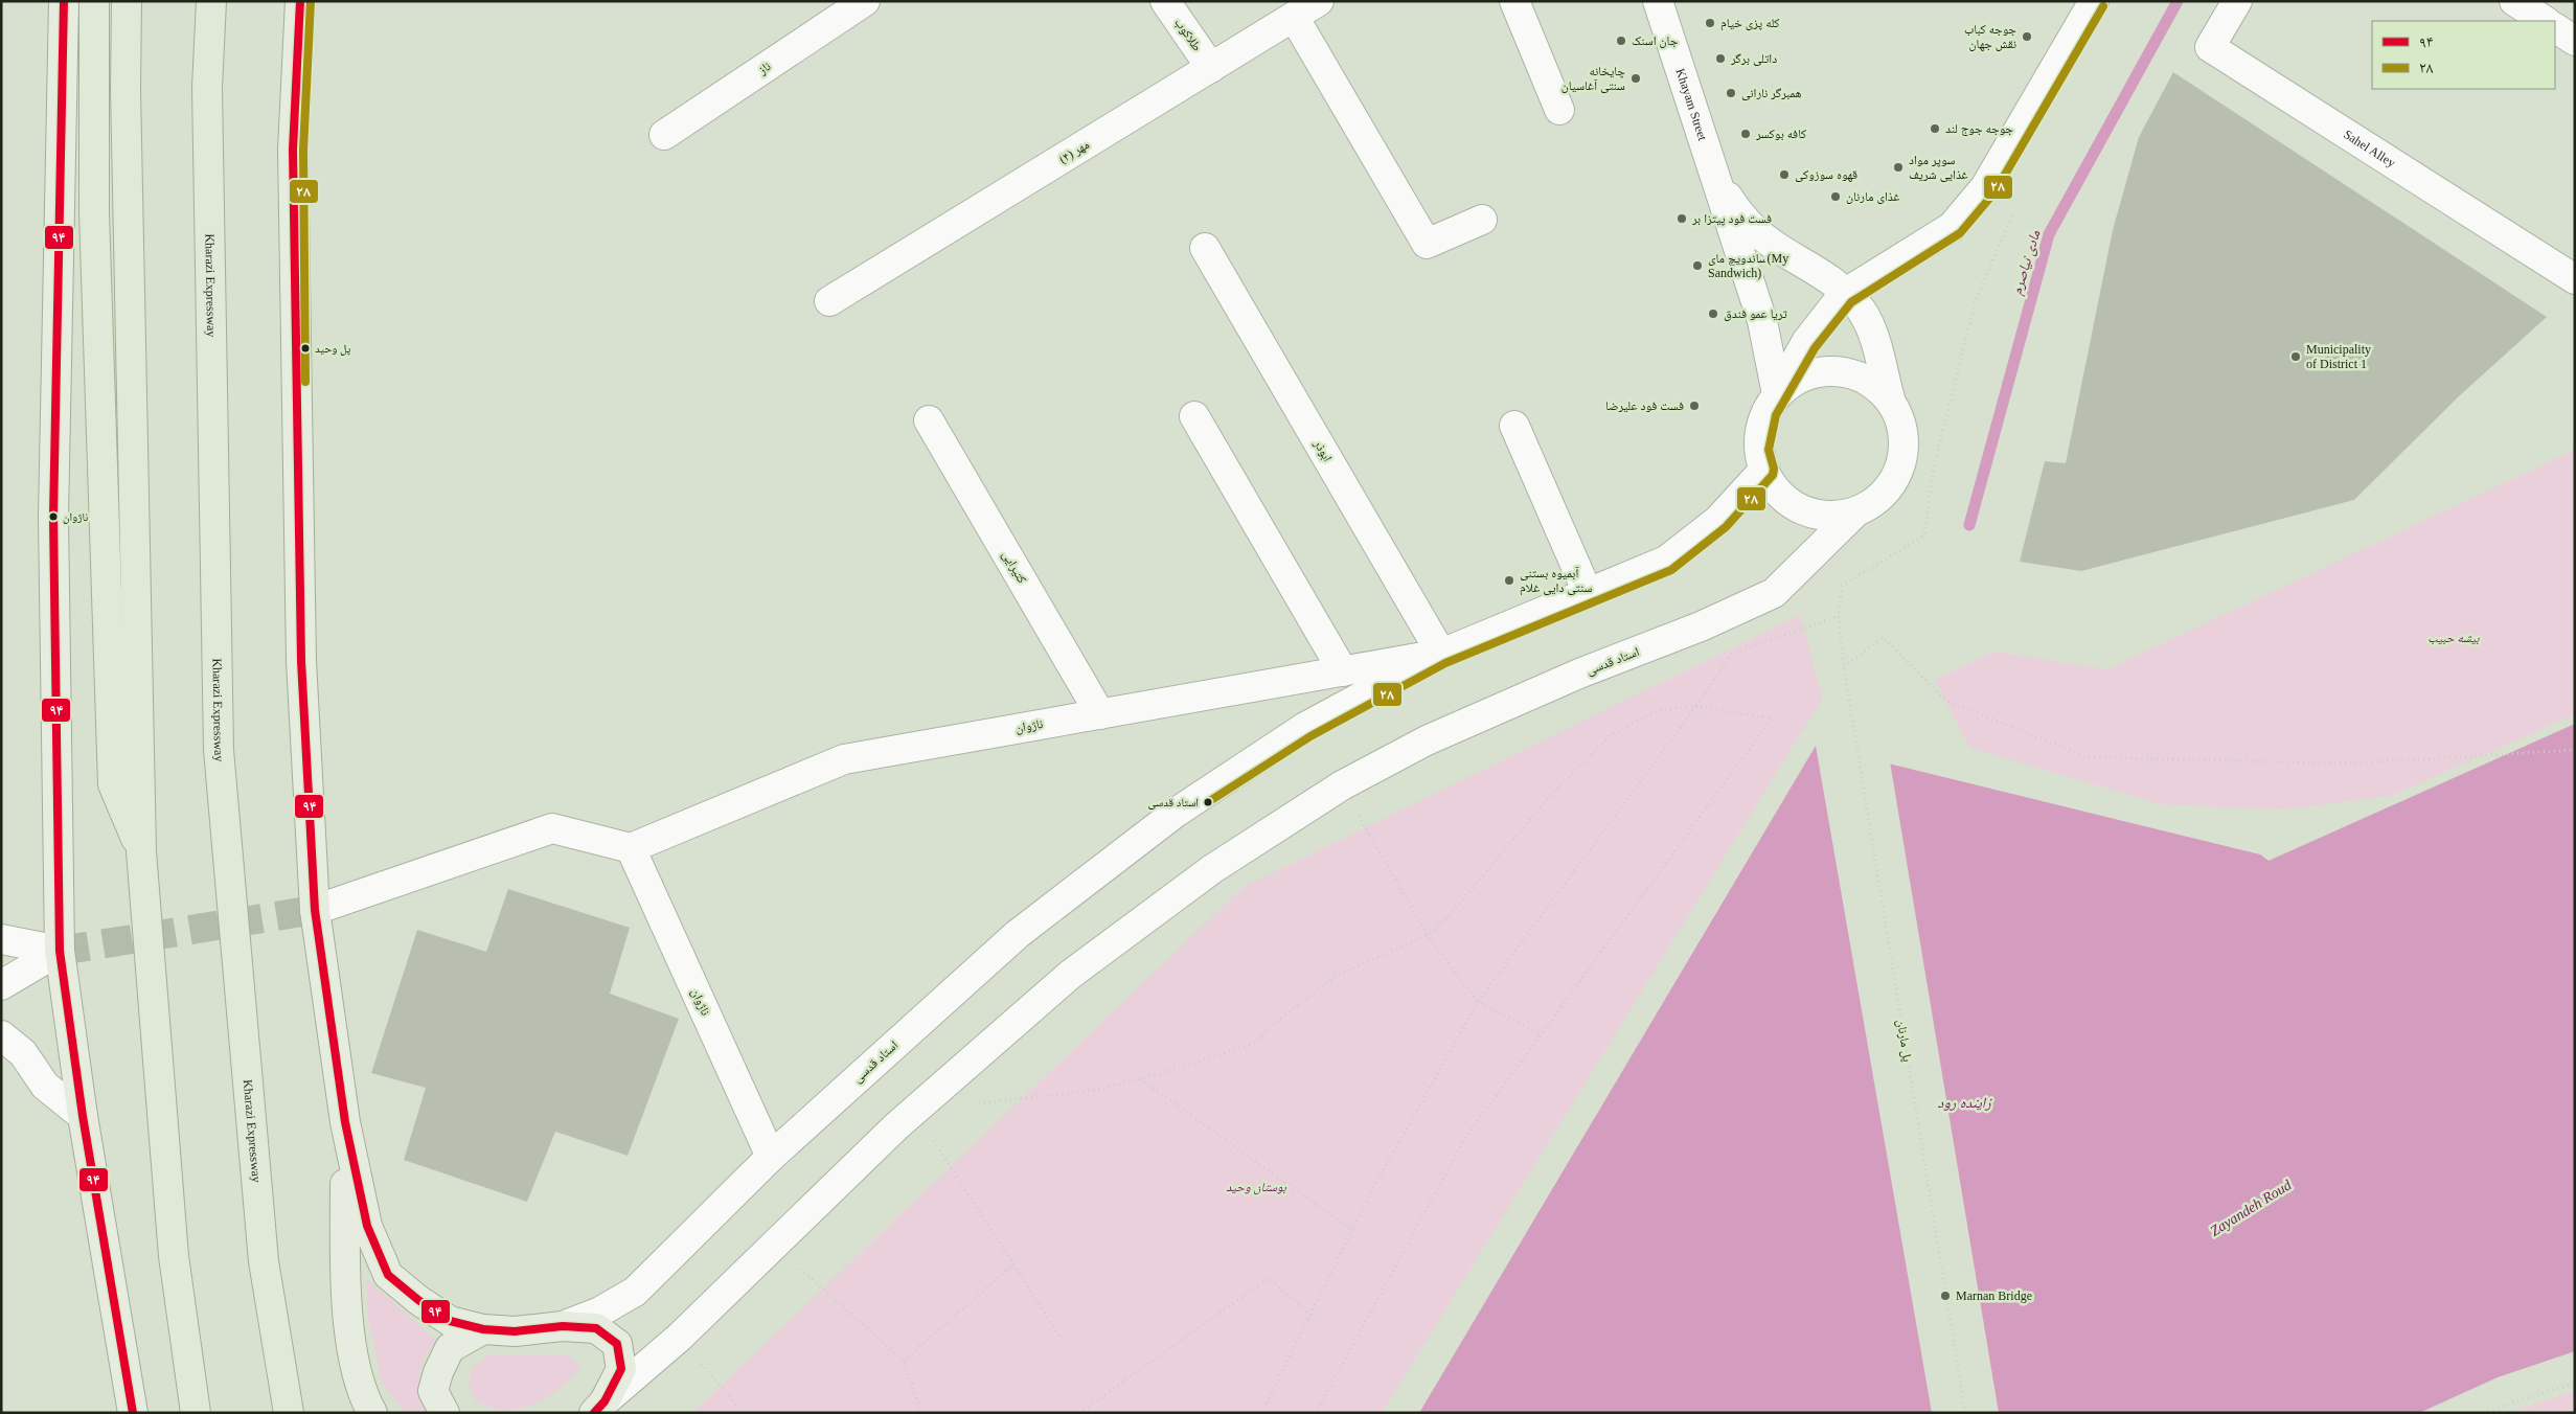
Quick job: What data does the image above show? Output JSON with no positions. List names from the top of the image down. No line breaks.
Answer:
{"streets":{"highway":["Kharazi Expressway"],"main road":["استاد قدسی"],"street":["طلاکوب","ناز","Khayam Street","Sahel Alley","مهر (۴)","ابوذر","کتیرایی","ناژوان"],"path":["پل مارنان"]},"crossings":[["طلاکوب","مهر (۴)"],["Khayam Street","استاد قدسی"],["ابوذر","استاد قدسی"],["ابوذر","ناژوان"],["کتیرایی","ناژوان"],["استاد قدسی","ناژوان"]],"water":["مادی نیاصرم","زاینده رود","Zayandeh Roud"],"parks":["بیشه حبیب","بوستان وحید"],"places":["کله پزی خیام","جوجه کباب نقش جهان","جان اسنک","داتلی برگر","چایخانه سنتی آغاسیان","همبرگر نارانی","جوجه جوج لند","کافه بوکسر","سوپر مواد غذایی شریف","قهوه سوزوکی","غذای مارنان","فست فود پیتزا بر","ساندویچ مای(My Sandwich)","تریا عمو فندق","پل وحید","Municipality of District 1","فست فود علیرضا","ناژوان","آبمیوه بستنی سنتی دایی غلام","استاد قدسی","Marnan Bridge"],"lines":["transit line ۹۴","transit line ۲۸"],"legend":["۹۴","۲۸"]}
